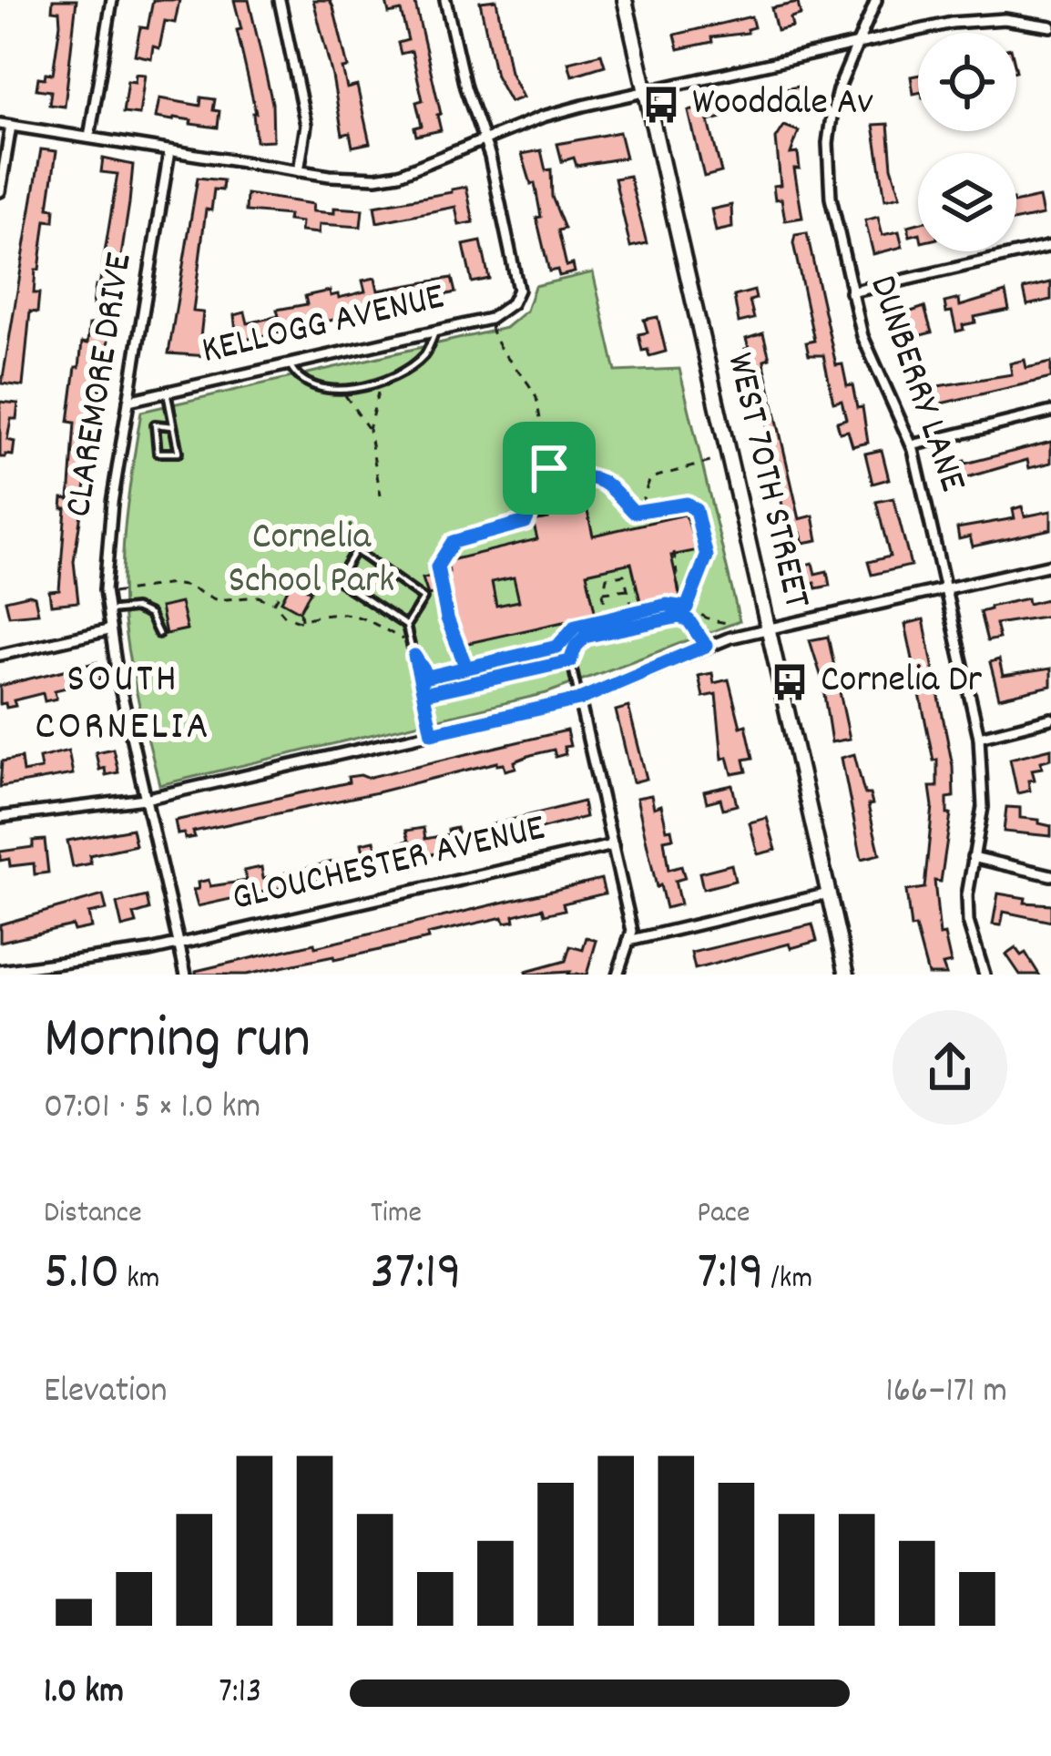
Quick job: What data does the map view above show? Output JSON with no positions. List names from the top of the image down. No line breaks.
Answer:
{"streets":{"street":["KELLOGG AVENUE","DUNBERRY LANE","CLAREMORE DRIVE","WEST 70TH STREET","GLOUCHESTER AVENUE"]},"crossings":[["KELLOGG AVENUE","CLAREMORE DRIVE"],["CLAREMORE DRIVE","GLOUCHESTER AVENUE"]],"districts":["SOUTH CORNELIA"],"parks":["Cornelia School Park"],"places":{"bus stop":["Wooddale Av","Cornelia Dr"]},"page":{"heading":["Morning run","07:01 · 5 × 1.0 km"],"stats":[["Distance","5.10 km"],["Time","37:19"],["Pace","7:19 /km"]],"chart":["Elevation","166–171 m"],"list":[{"name":"1.0 km","note":"7:13"}]}}
